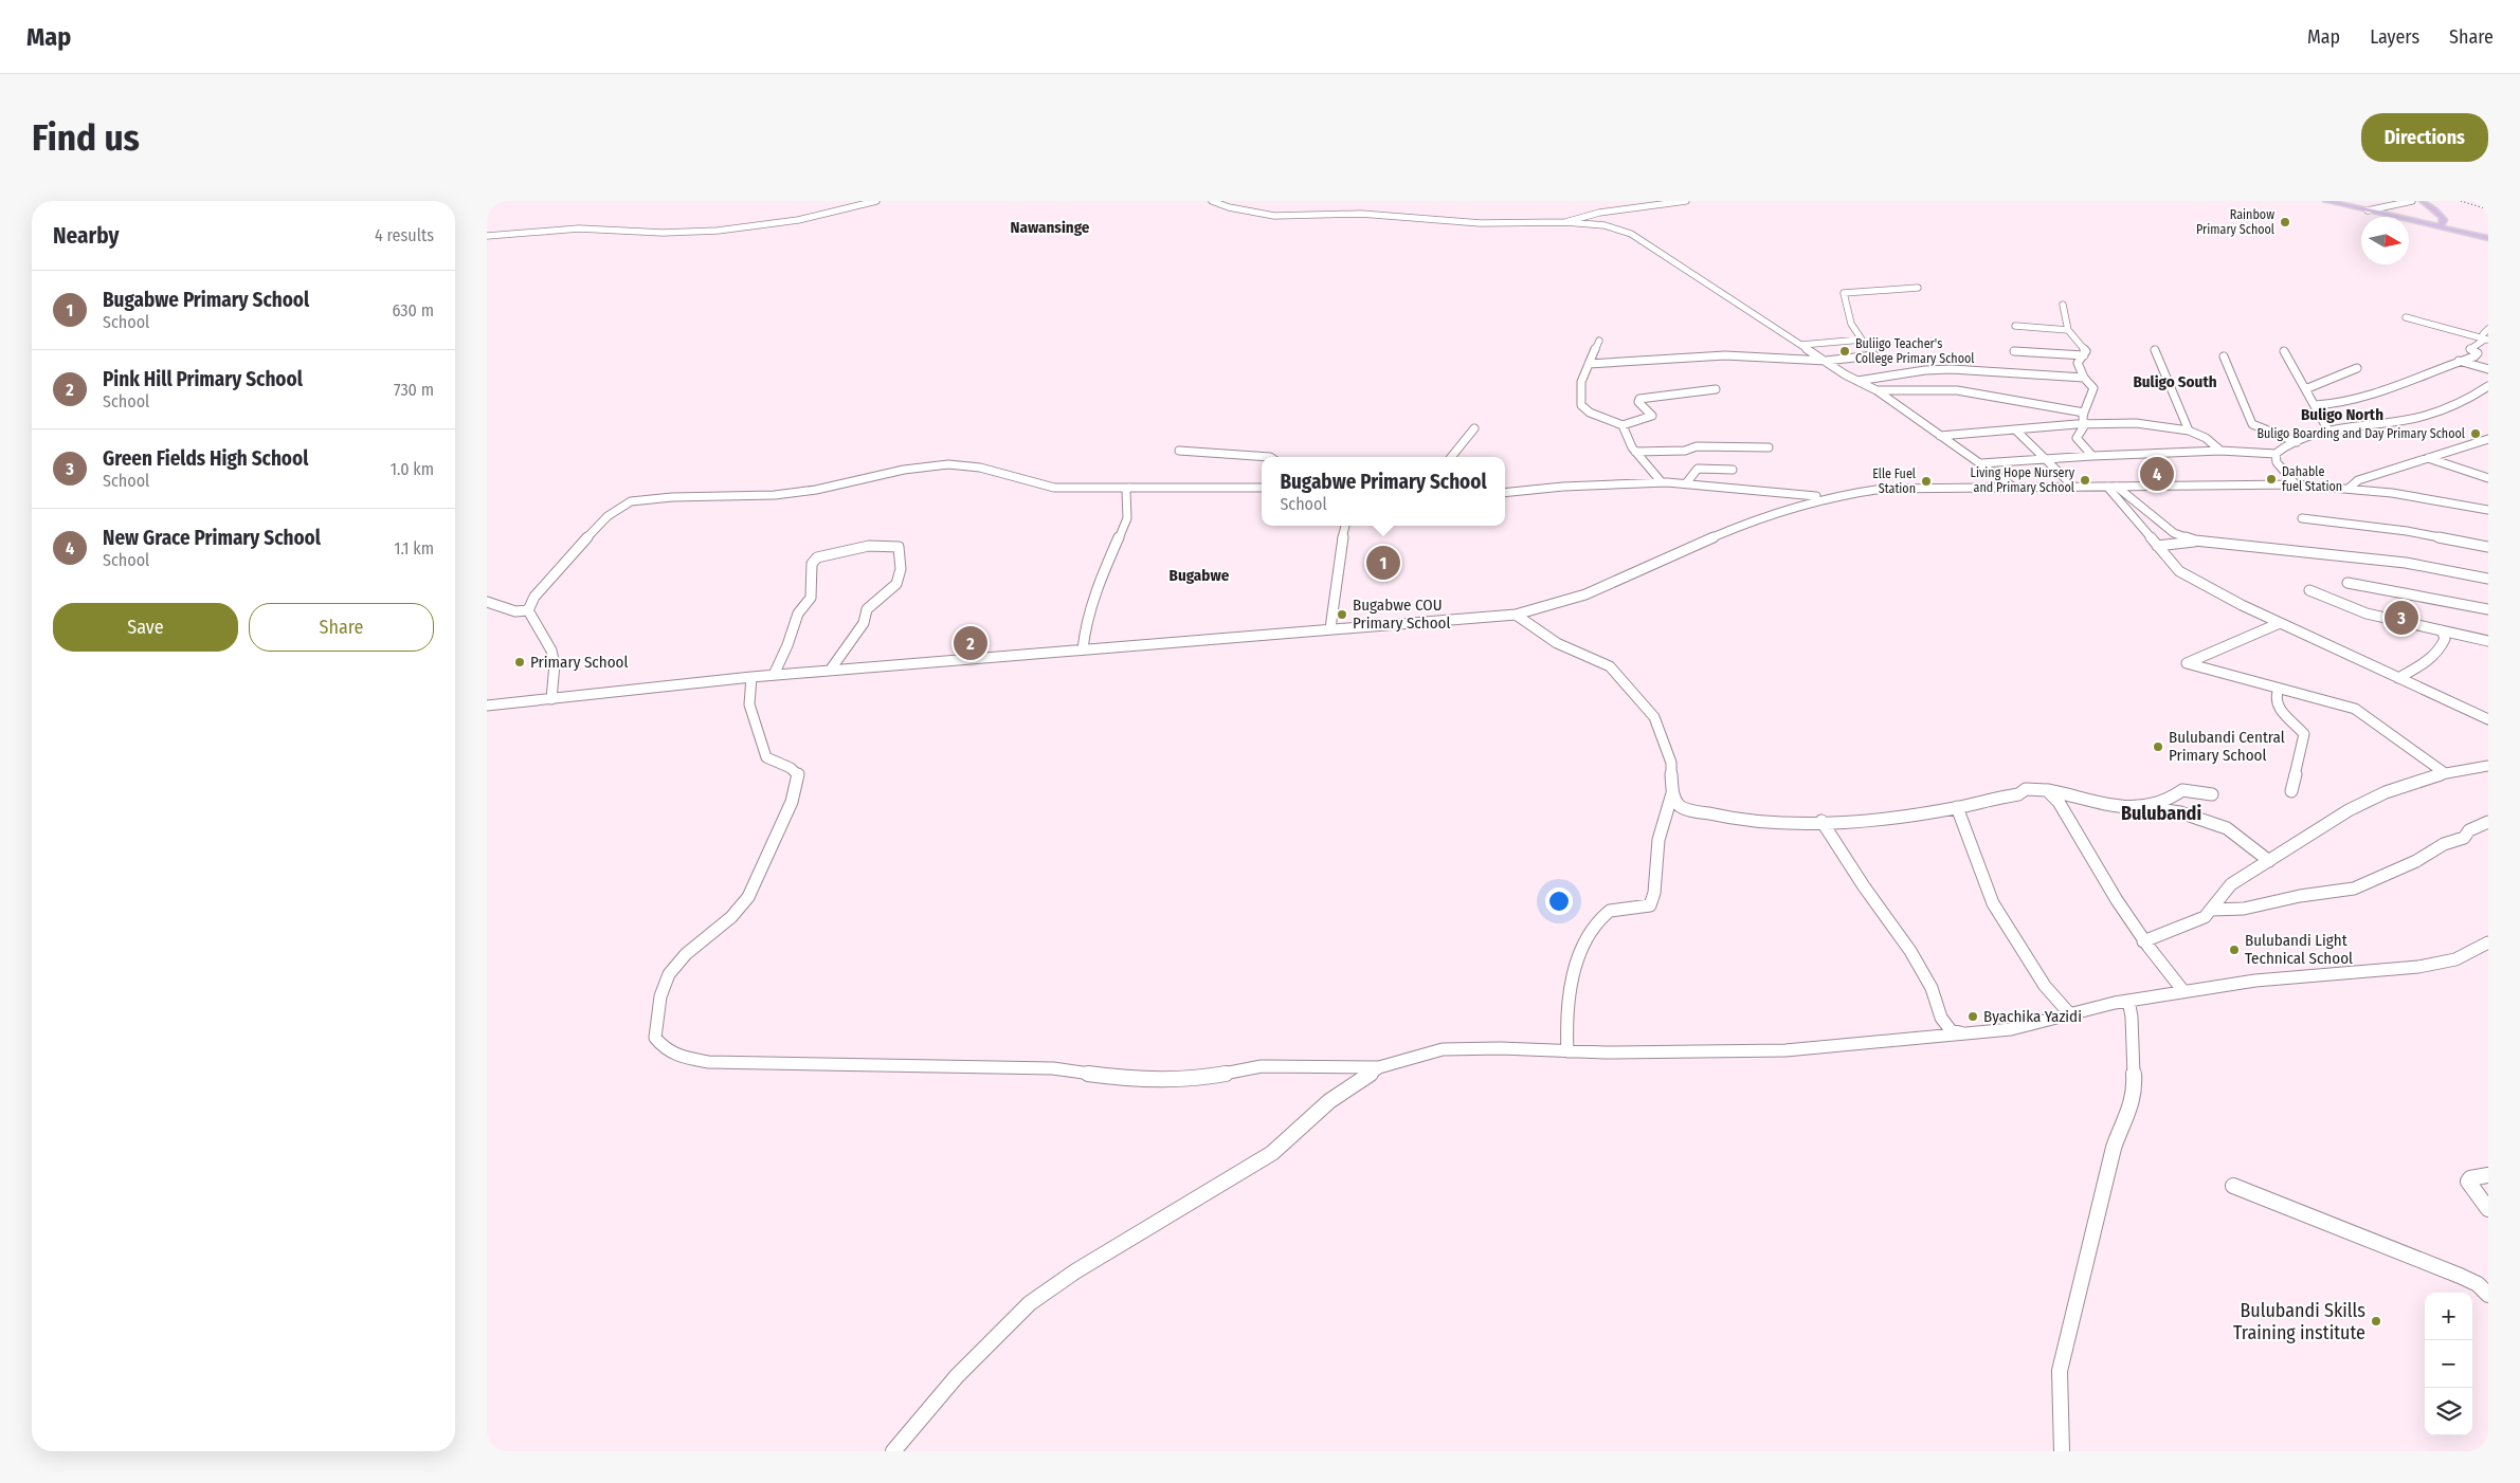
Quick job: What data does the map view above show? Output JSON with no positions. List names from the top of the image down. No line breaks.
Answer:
{"districts":["Nawansinge","Buligo South","Buligo North","Bugabwe","Bulubandi"],"places":["Rainbow Primary School","Buliigo Teacher's College Primary School","Buligo Boarding and Day Primary School","Dahable fuel Station","Living Hope Nursery and Primary School","Elle Fuel Station","Bugabwe COU Primary School","Primary School","Bulubandi Central Primary School","Bulubandi Light Technical School","Byachika Yazidi","Bulubandi Skills Training institute"],"north":"right","page":{"header":"Map","nav":["Map","Layers","Share"],"buttons":["Directions",["Save","Share"]],"title":"Find us","heading":["Nearby","4 results"],"list":[{"mark":"1","name":"Bugabwe Primary School","note":"School","value":"630 m"},{"mark":"2","name":"Pink Hill Primary School","note":"School","value":"730 m"},{"mark":"3","name":"Green Fields High School","note":"School","value":"1.0 km"},{"mark":"4","name":"New Grace Primary School","note":"School","value":"1.1 km"}],"pins":["4","1","3","2"],"popup":["Bugabwe Primary School","School"],"map_buttons":["+","−"]}}
